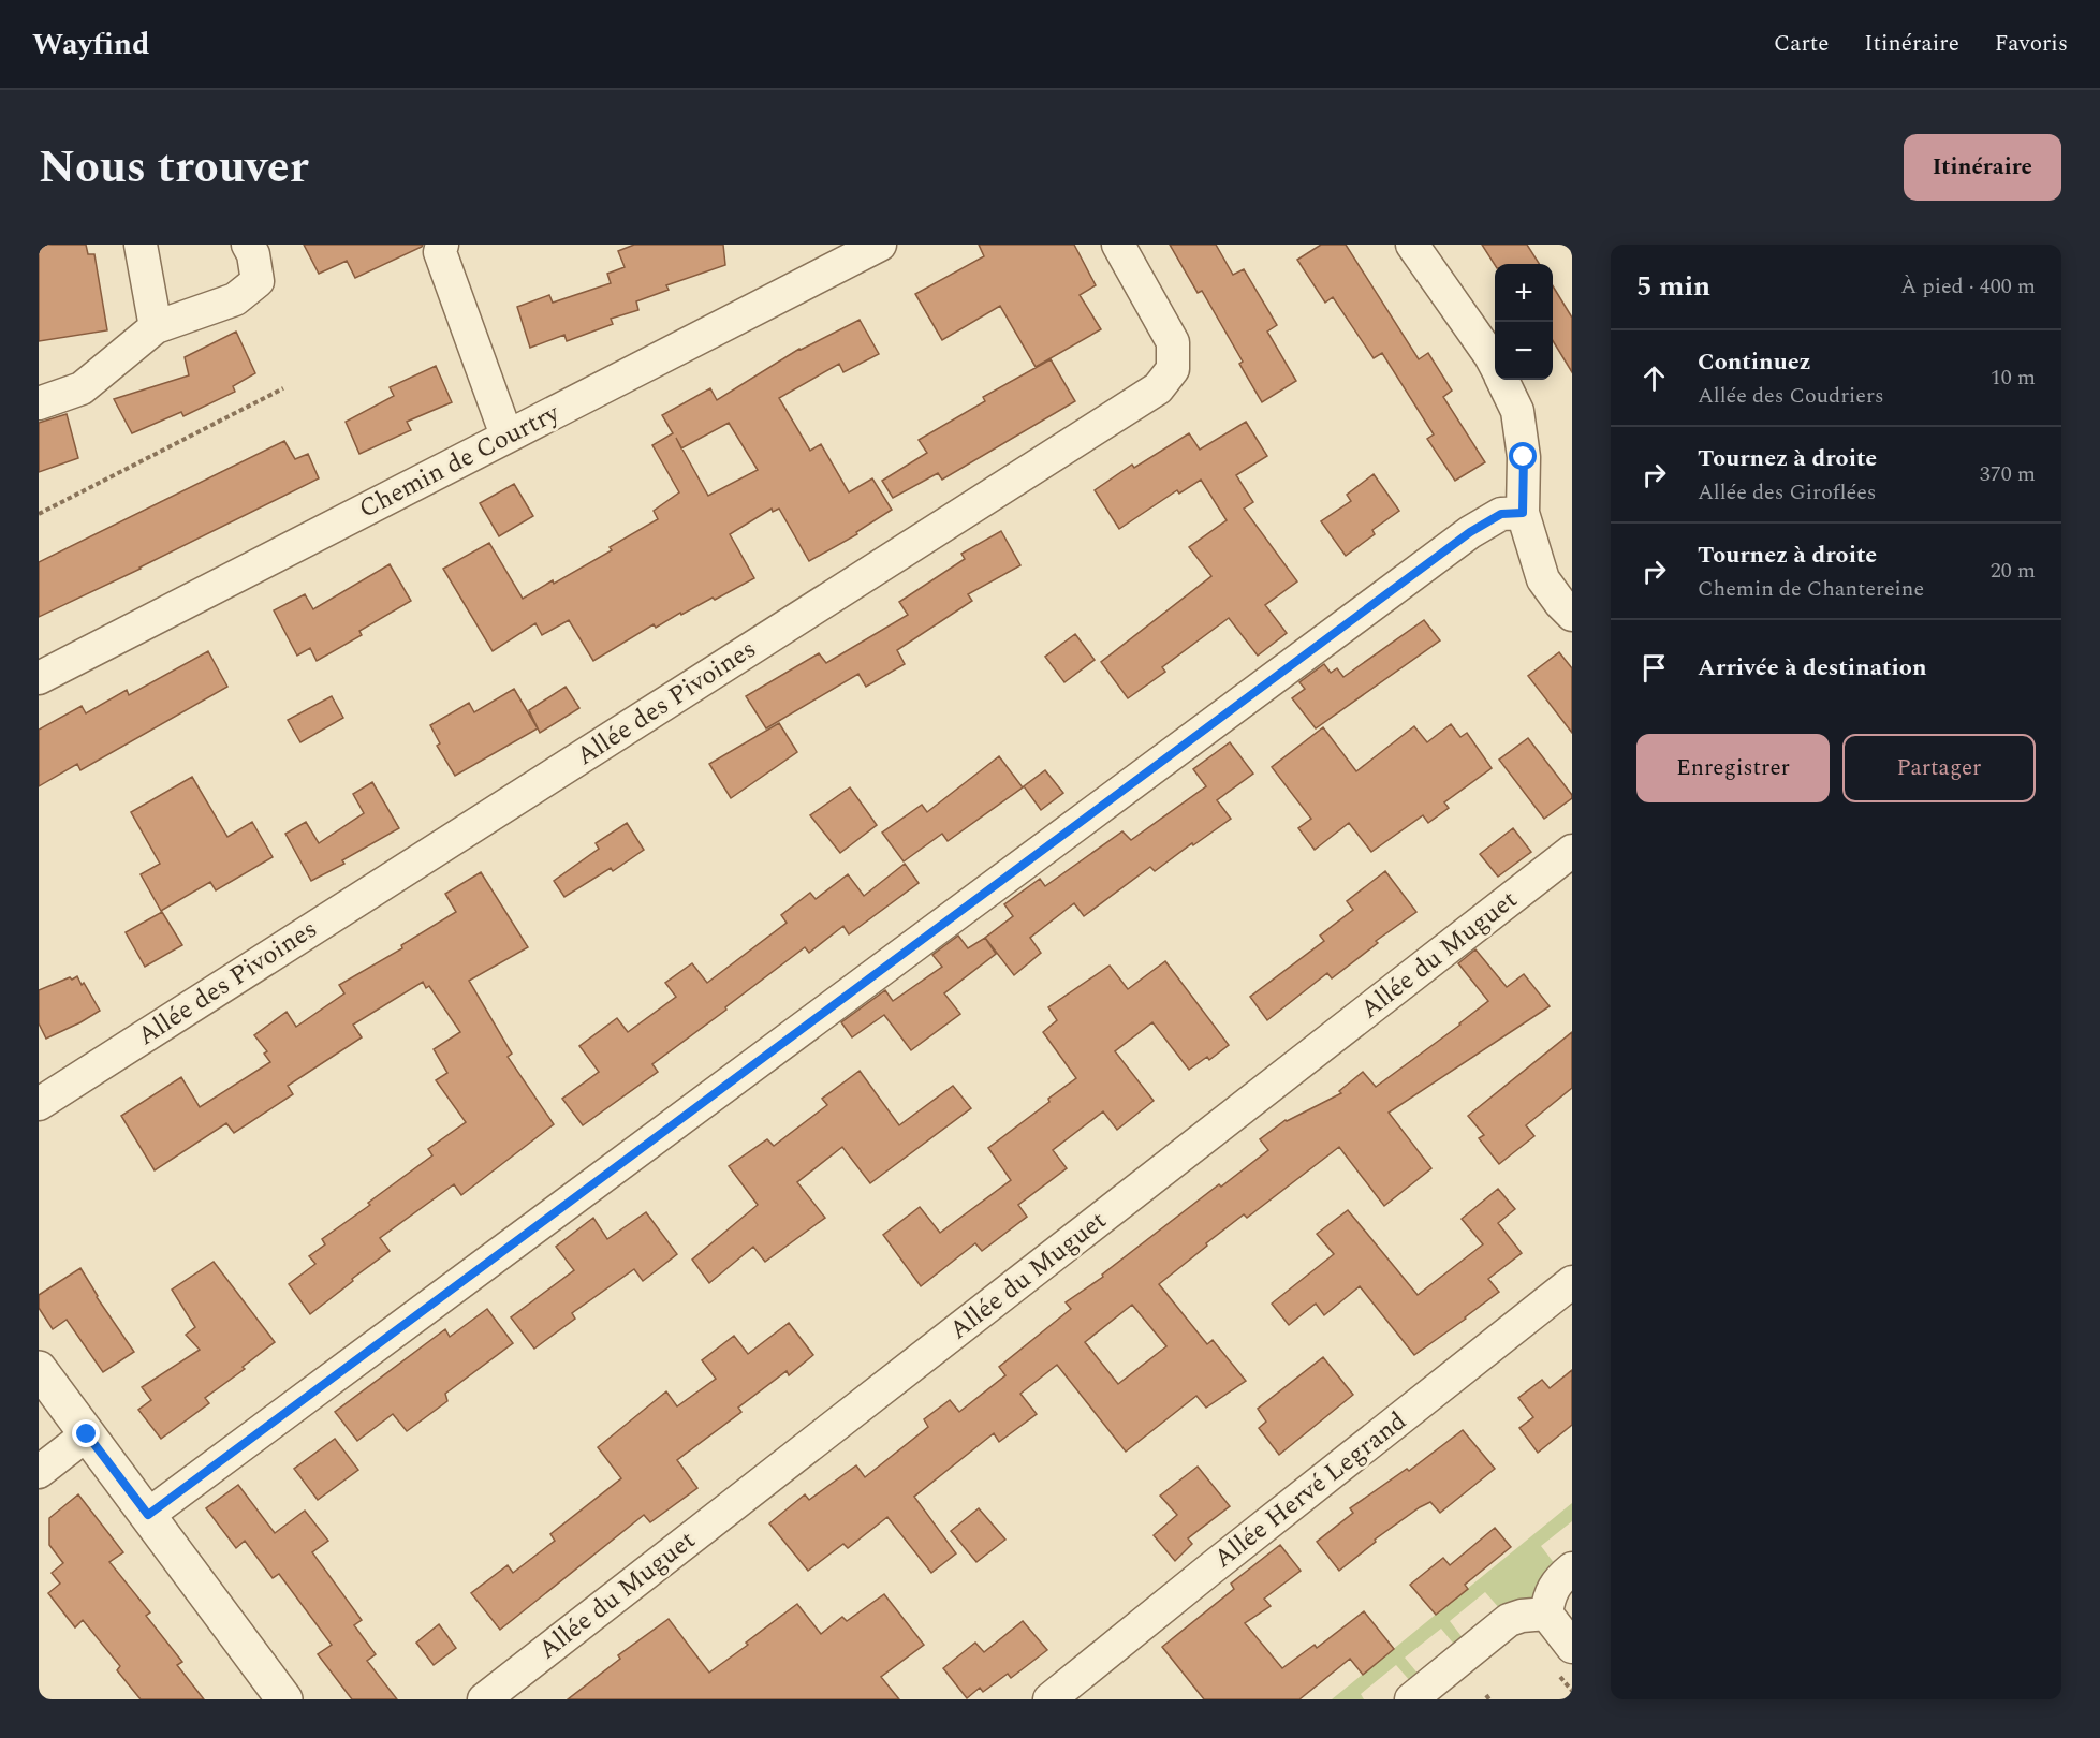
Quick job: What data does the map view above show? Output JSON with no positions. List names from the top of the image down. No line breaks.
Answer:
{"streets":{"street":["Chemin de Courtry","Allée des Pivoines","Allée du Muguet","Allée Hervé Legrand"]},"page":{"header":"Wayfind","nav":["Carte","Itinéraire","Favoris"],"title":"Nous trouver","buttons":["Itinéraire",["Enregistrer","Partager"]],"heading":["5 min","À pied · 400 m"],"map_buttons":["+","−"],"list":[["Continuez","Allée des Coudriers","10 m"],["Tournez à droite","Allée des Giroflées","370 m"],["Tournez à droite","Chemin de Chantereine","20 m"],"Arrivée à destination"]}}
